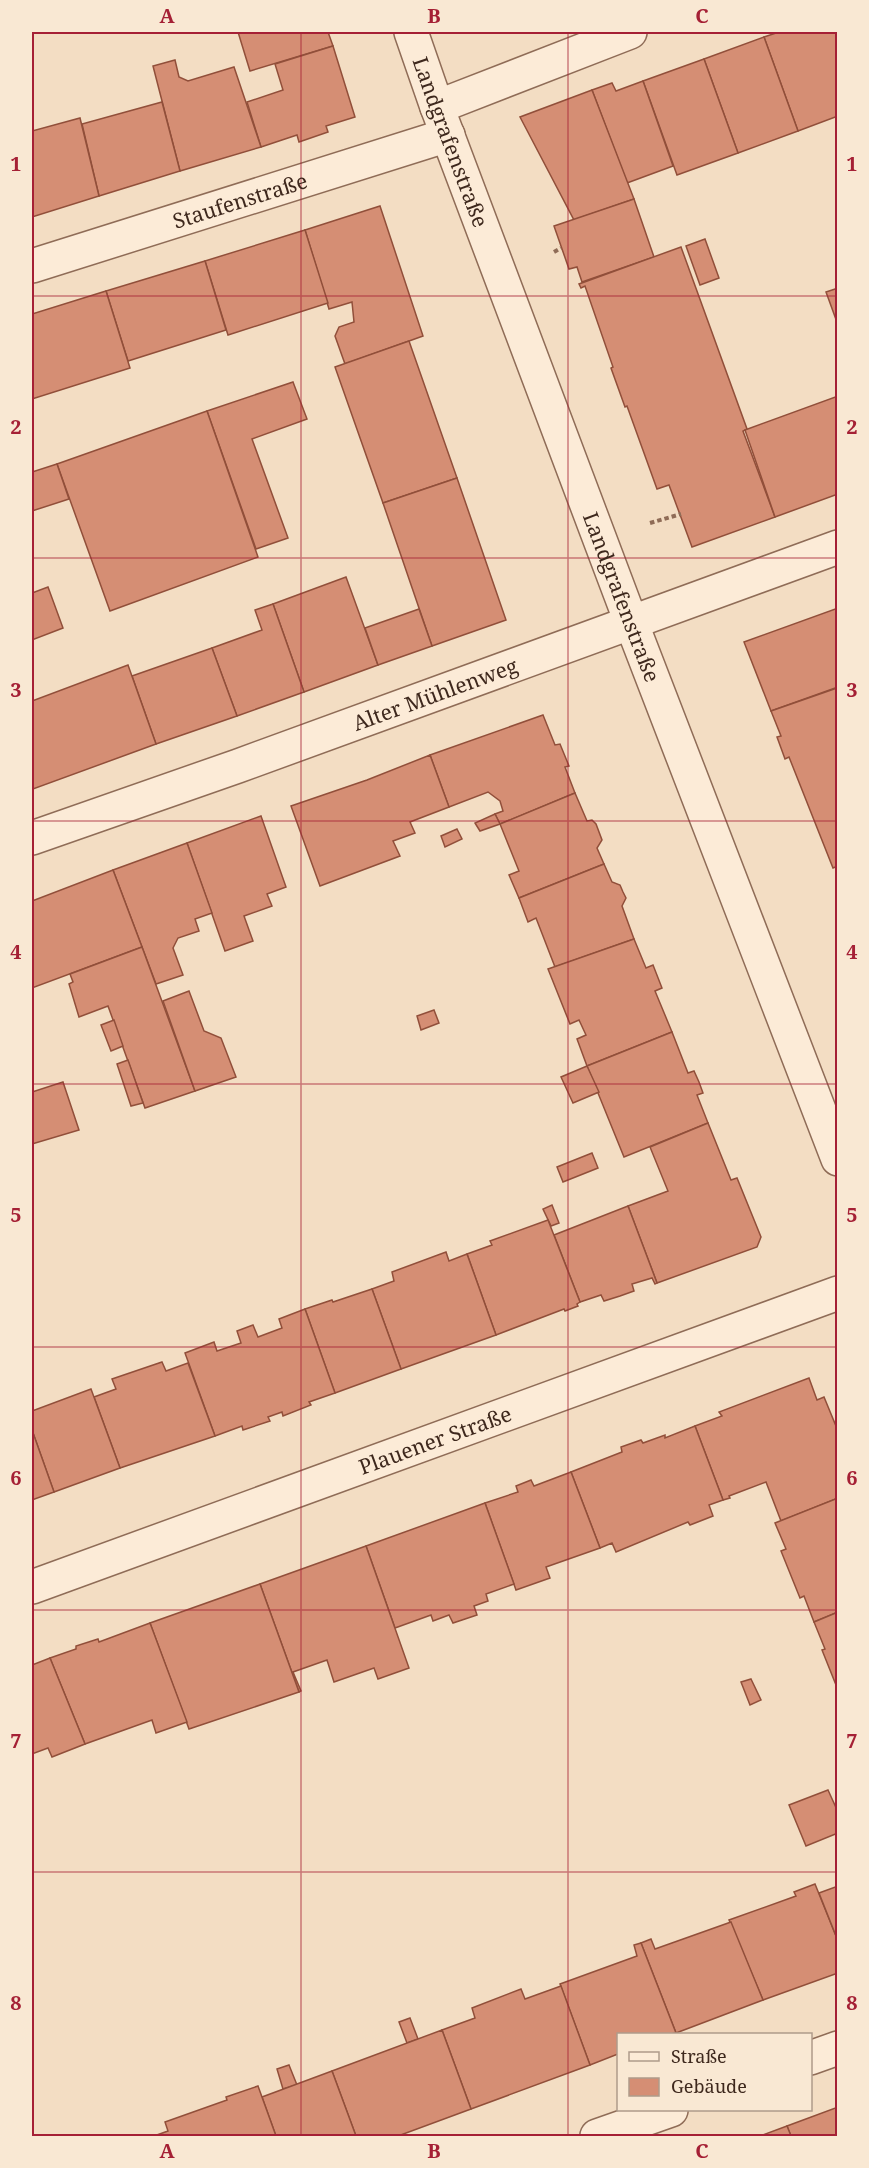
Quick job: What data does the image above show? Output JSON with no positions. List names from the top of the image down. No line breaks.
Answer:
{"streets":{"street":["Landgrafenstraße","Staufenstraße","Alter Mühlenweg","Plauener Straße"]},"crossings":[["Landgrafenstraße","Staufenstraße"],["Landgrafenstraße","Alter Mühlenweg"]],"legend":["Straße","Gebäude"],"grid":{"columns":["A","B","C"],"rows":["1","2","3","4","5","6","7","8"]}}
